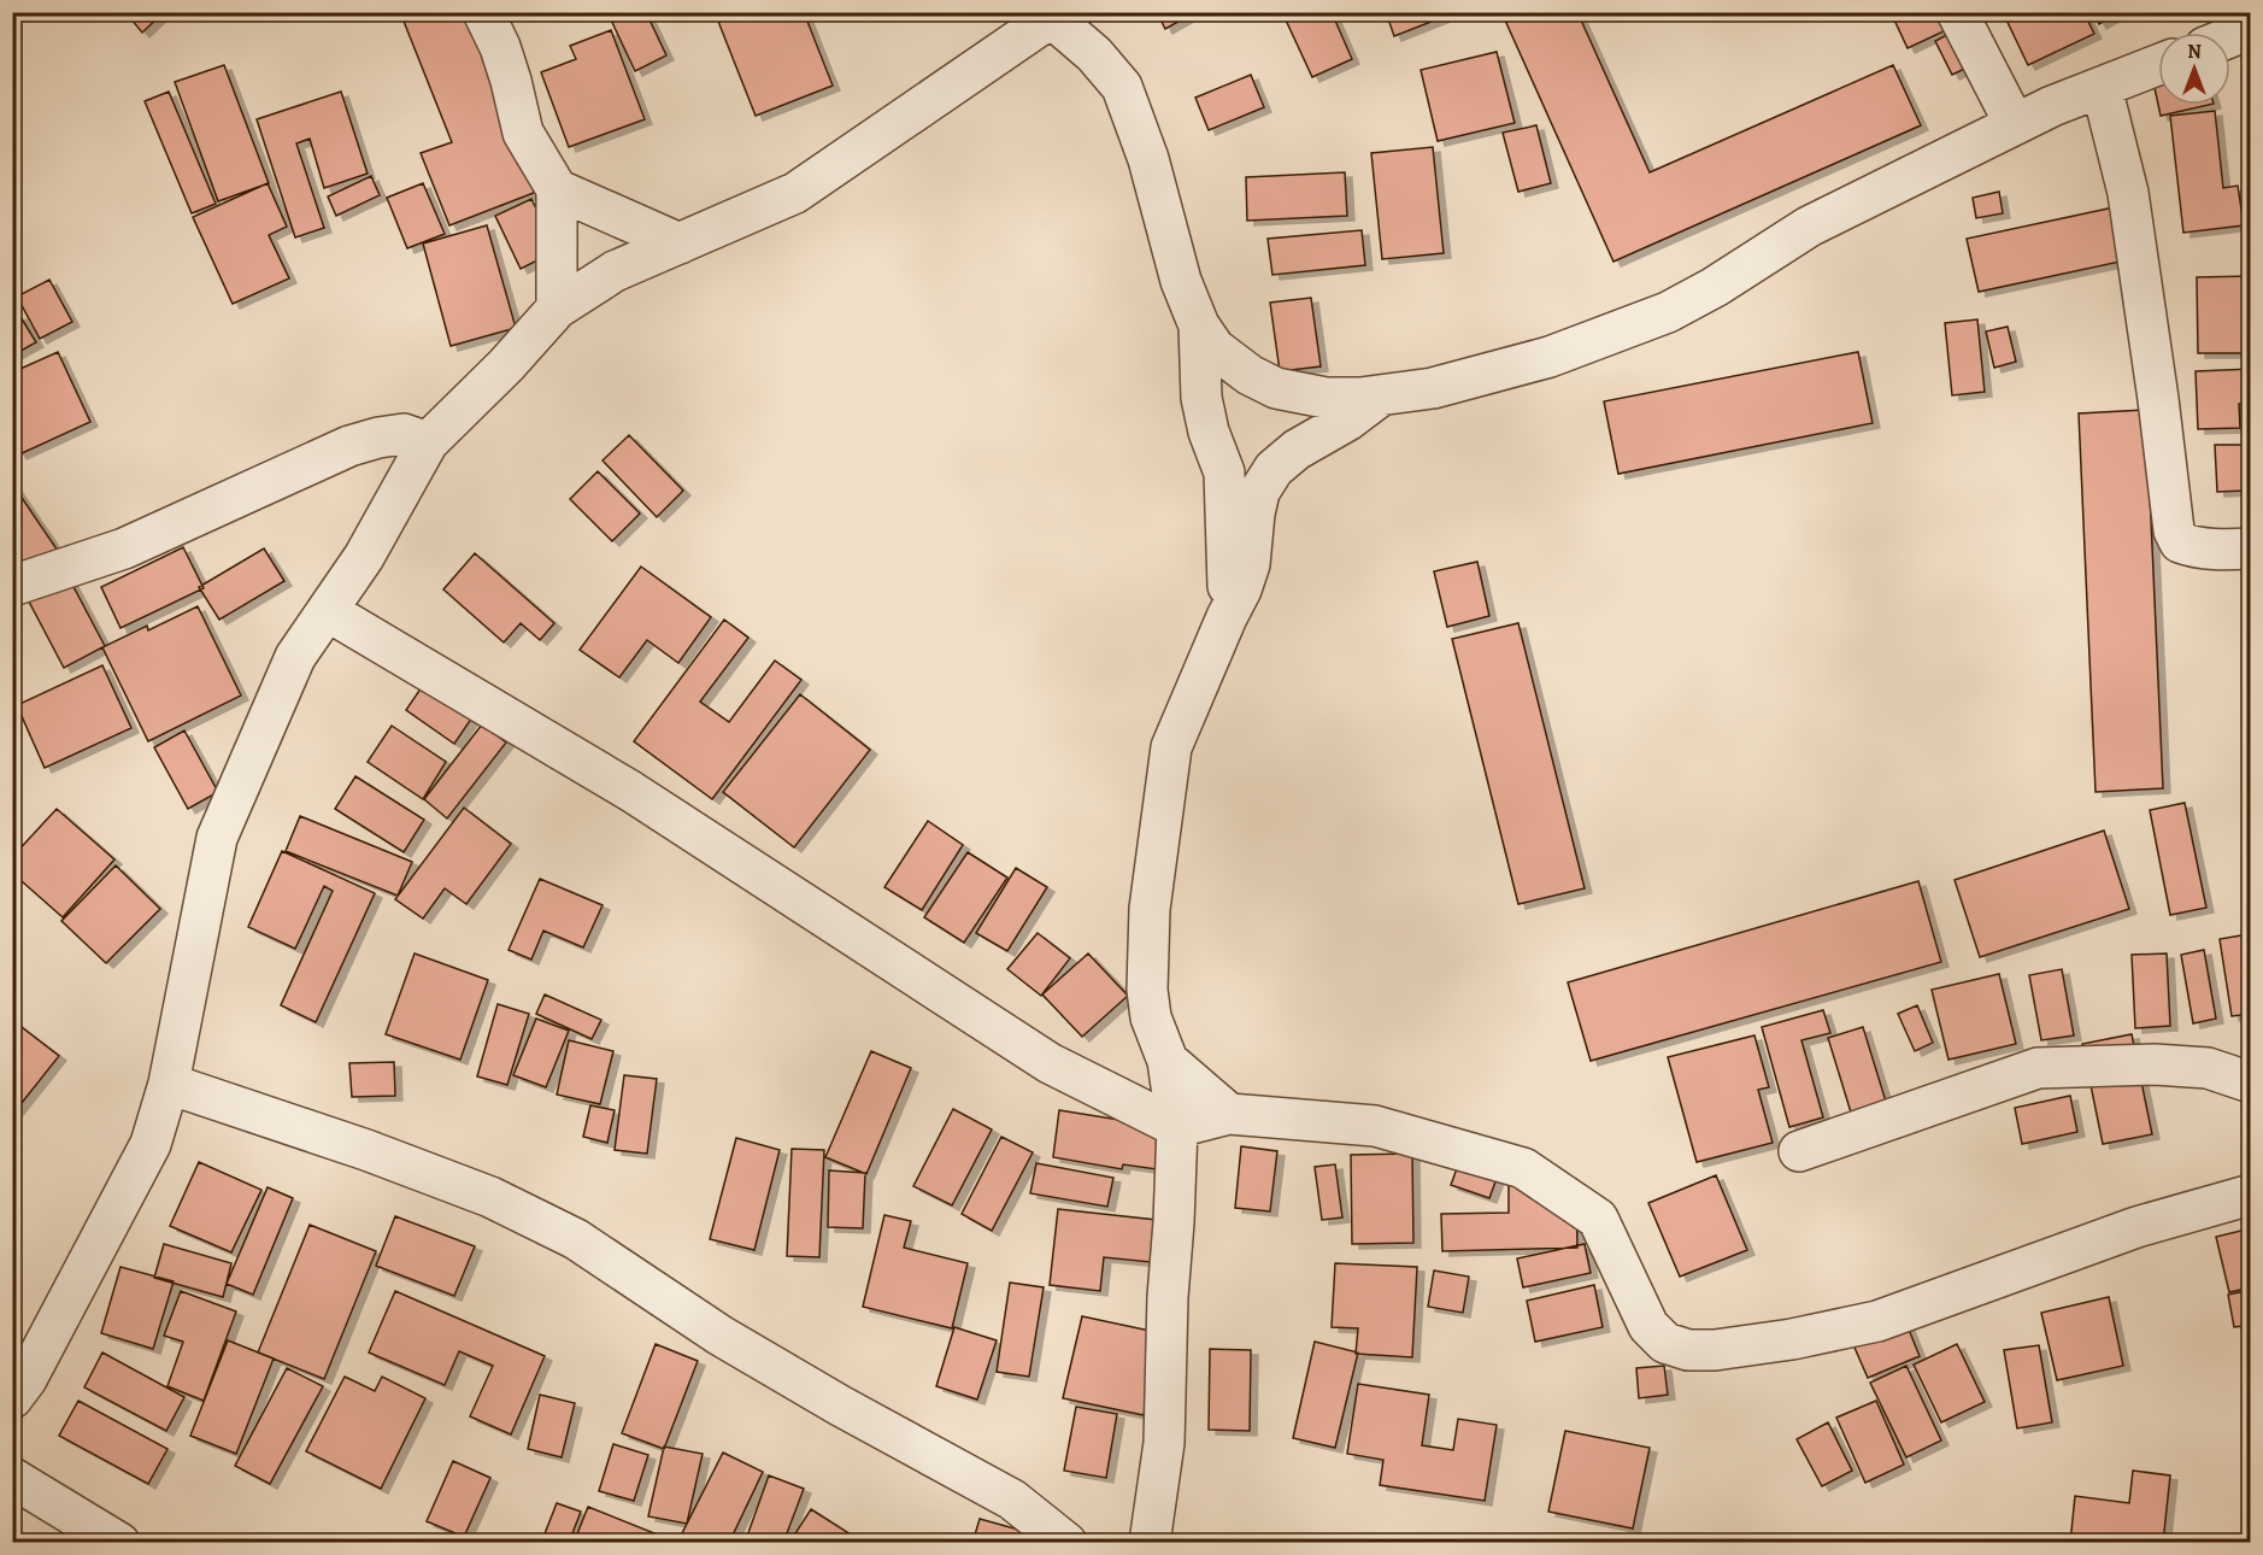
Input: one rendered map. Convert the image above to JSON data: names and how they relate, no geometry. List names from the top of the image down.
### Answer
{
  "north": "top"
}
